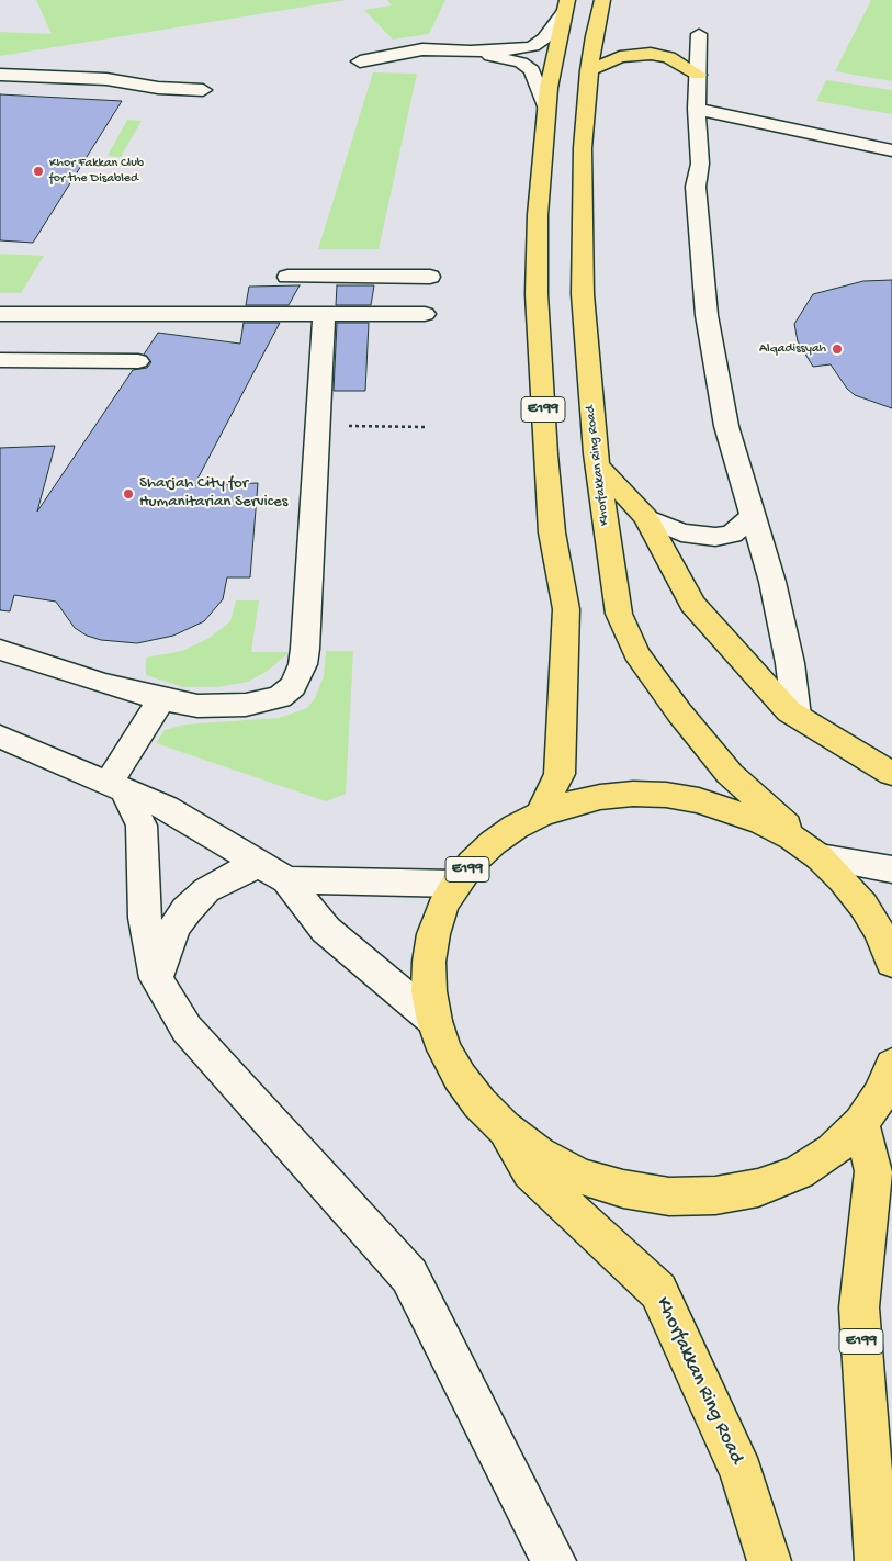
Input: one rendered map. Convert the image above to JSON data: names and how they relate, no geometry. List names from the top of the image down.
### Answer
{
  "streets": {
    "highway": ["E199", "Khorfakkan Ring Road"]
  },
  "crossings": [
    ["E199", "Khorfakkan Ring Road"]
  ],
  "places": ["Khor Fakkan Club for the Disabled", "Alqadissyah", "Sharjah City for Humanitarian Services"]
}
